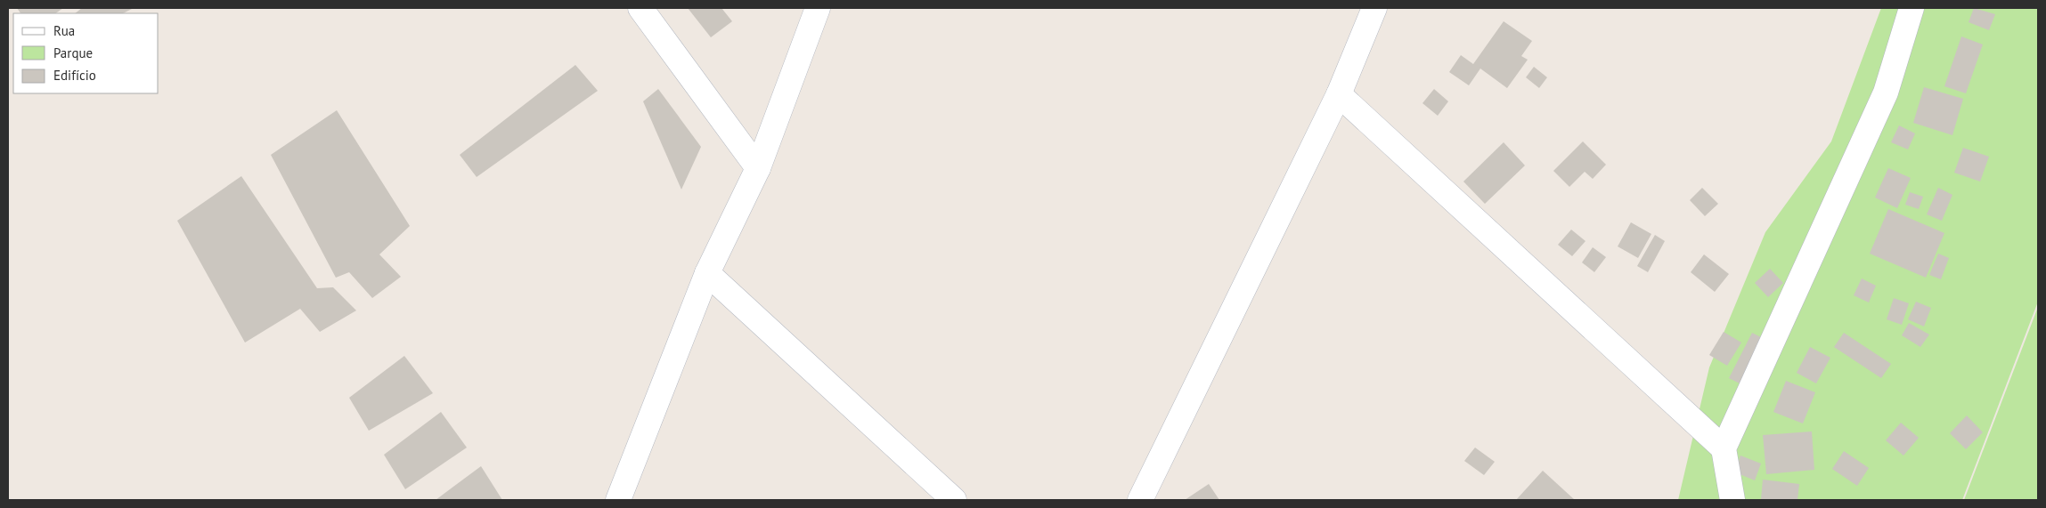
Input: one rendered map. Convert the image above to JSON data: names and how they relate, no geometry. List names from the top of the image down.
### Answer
{
  "legend": ["Rua", "Parque", "Edifício"]
}
